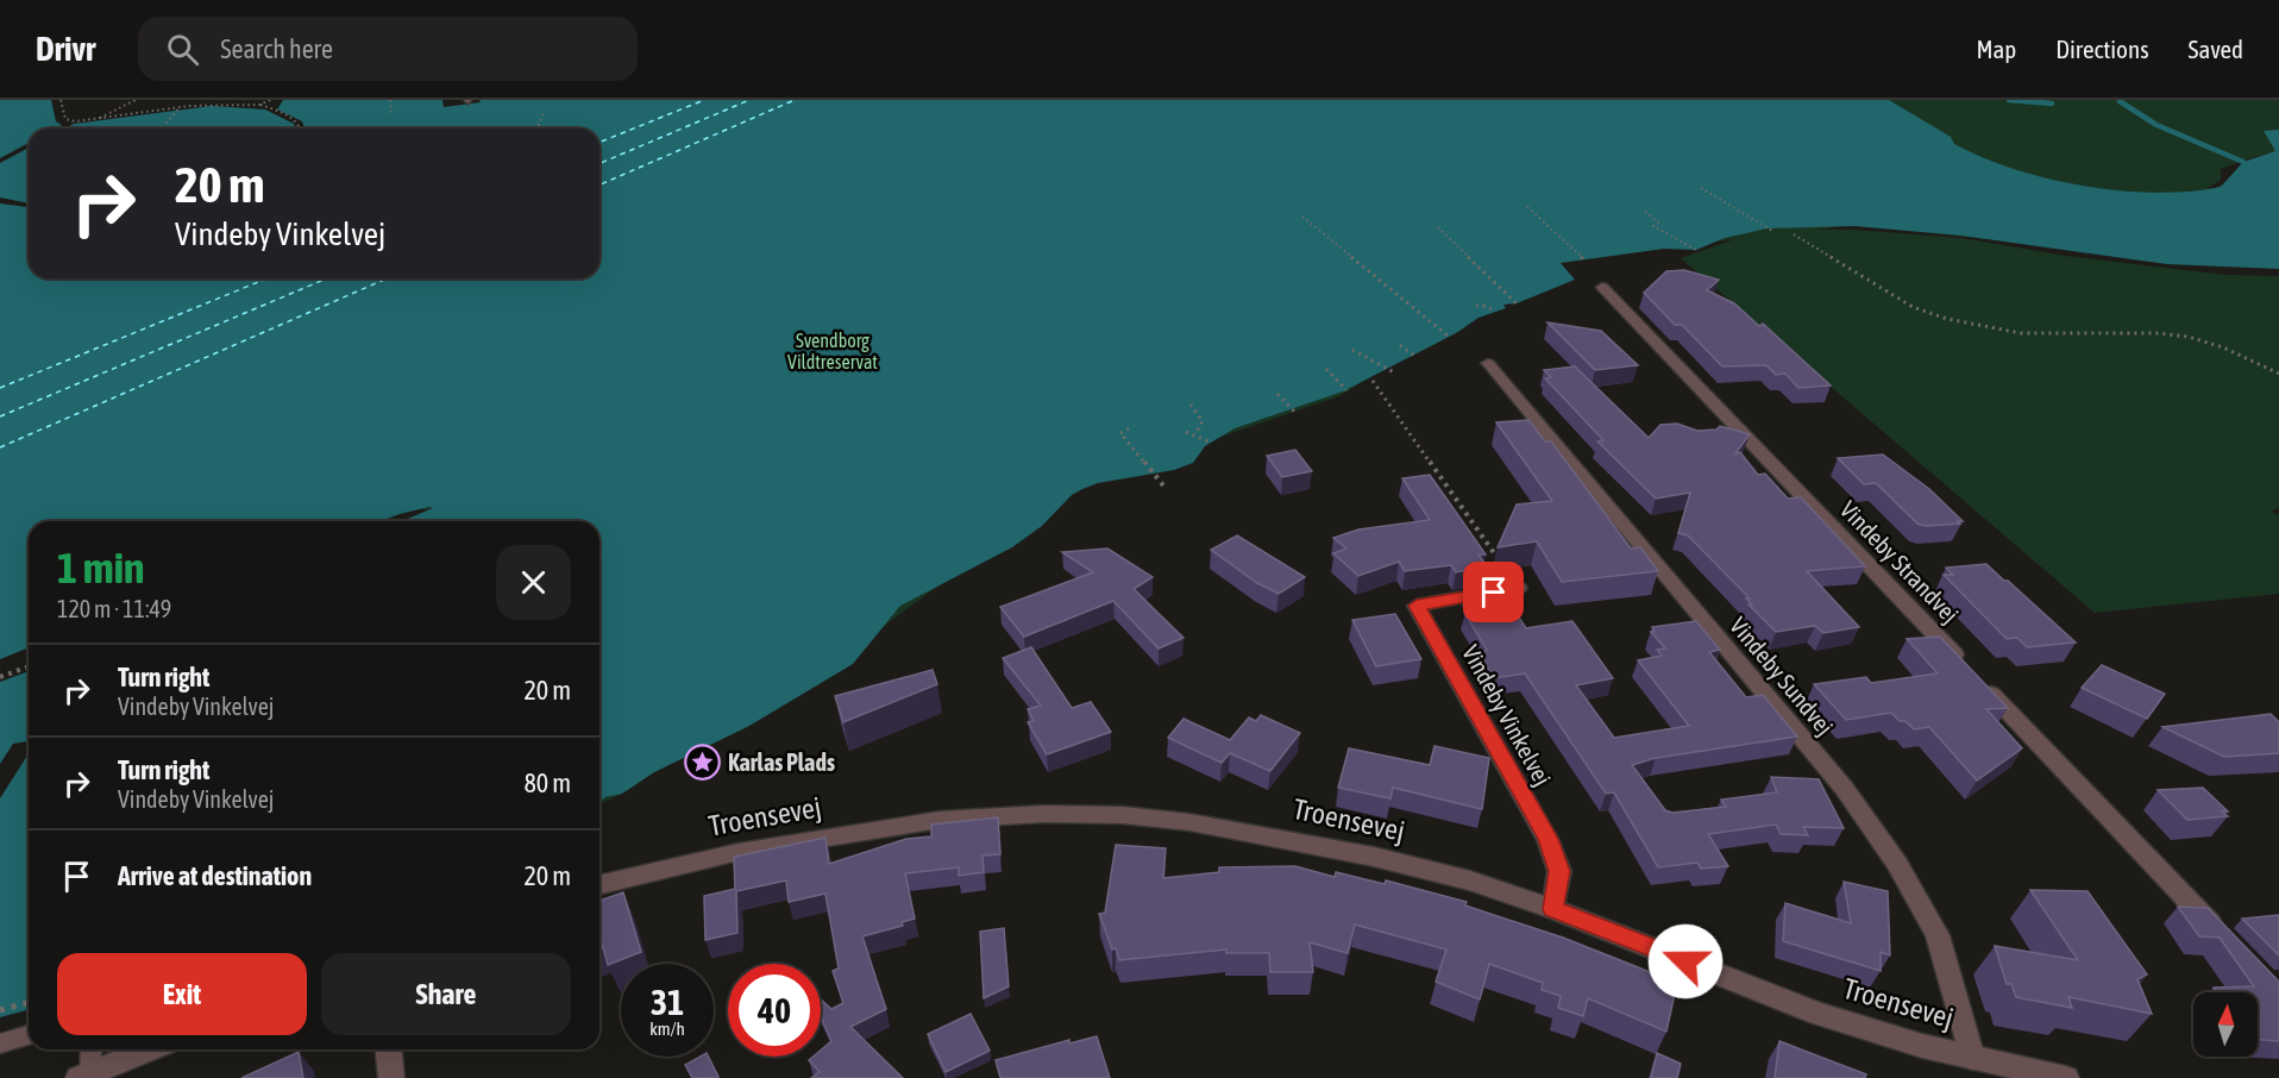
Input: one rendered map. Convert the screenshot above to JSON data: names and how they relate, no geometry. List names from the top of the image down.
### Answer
{
  "streets": {
    "street": [
      "Vindeby Strandvej",
      "Vindeby Sundvej",
      "Vindeby Vinkelvej",
      "Troensevej"
    ]
  },
  "crossings": [
    ["Vindeby Sundvej", "Troensevej"],
    ["Vindeby Vinkelvej", "Troensevej"]
  ],
  "parks": ["Svendborg Vildtreservat"],
  "places": {
    "place": ["Karlas Plads"]
  },
  "north": "top",
  "page": {
    "header": "Drivr",
    "search": "Search here",
    "nav": ["Map", "Directions", "Saved"],
    "turn": ["20 m", "Vindeby Vinkelvej"],
    "heading": ["1 min", "120 m · 11:49"],
    "list": [
      {
        "name": "Turn right",
        "note": "Vindeby Vinkelvej",
        "value": "20 m"
      },
      {
        "name": "Turn right",
        "note": "Vindeby Vinkelvej",
        "value": "80 m"
      },
      {
        "name": "Arrive at destination",
        "value": "20 m"
      }
    ],
    "buttons": ["Exit", "Share"],
    "speed": "31 km/h",
    "limit": "40"
  }
}
